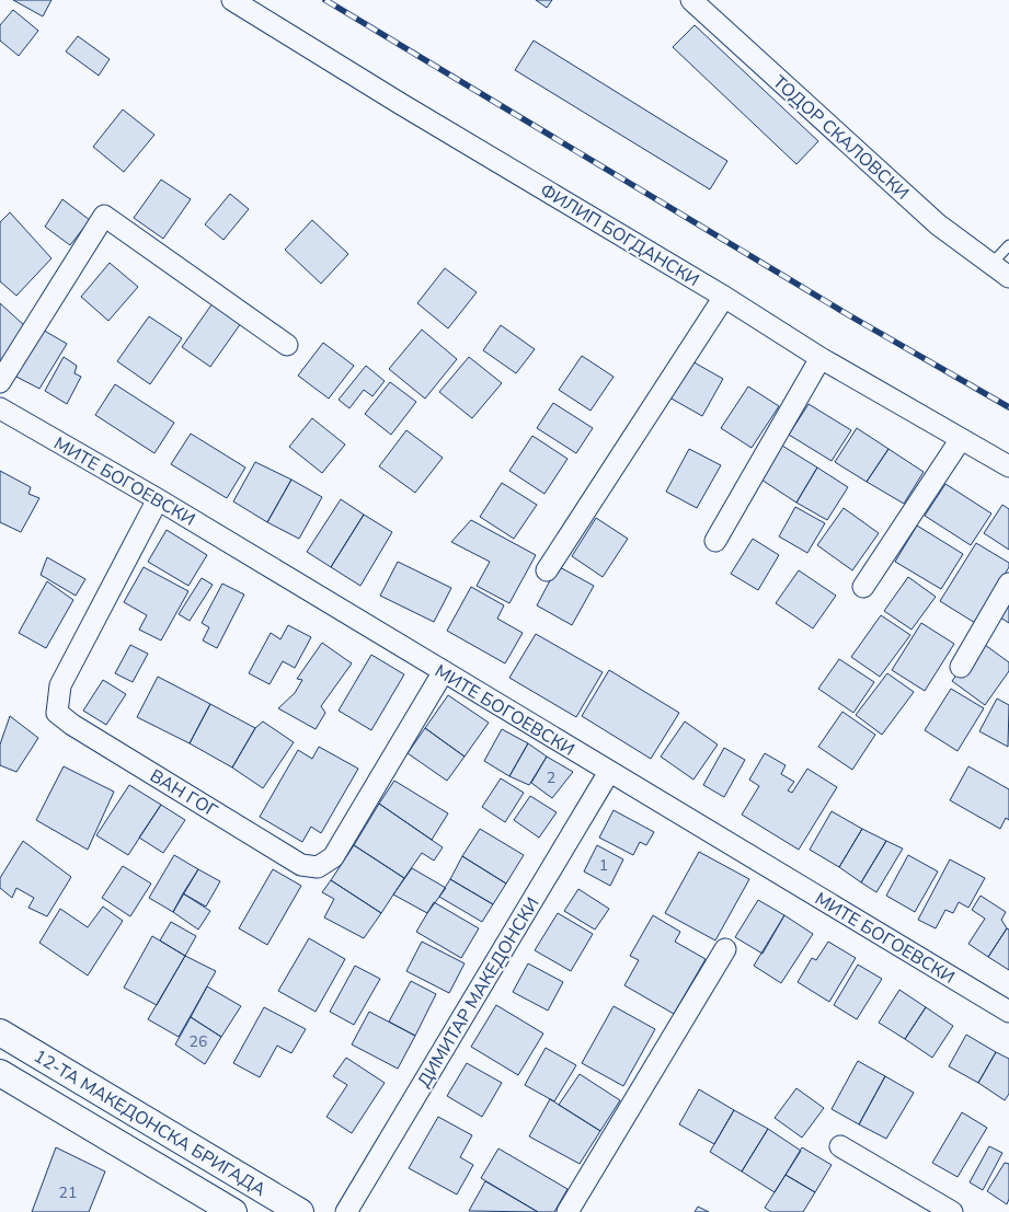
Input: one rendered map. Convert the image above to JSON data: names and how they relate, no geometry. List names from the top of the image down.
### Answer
{
  "streets": {
    "street": [
      "ТОДОР СКАЛОВСКИ",
      "ФИЛИП БОГДАНСКИ",
      "МИТЕ БОГОЕВСКИ",
      "ВАН ГОГ",
      "ДИМИТАР МАКЕДОНСКИ",
      "12-ТА МАКЕДОНСКА БРИГАДА"
    ]
  },
  "crossings": [
    ["МИТЕ БОГОЕВСКИ", "ВАН ГОГ"],
    ["МИТЕ БОГОЕВСКИ", "ДИМИТАР МАКЕДОНСКИ"]
  ],
  "house_numbers": [
    "2",
    "1",
    "26",
    "21"
  ]
}
